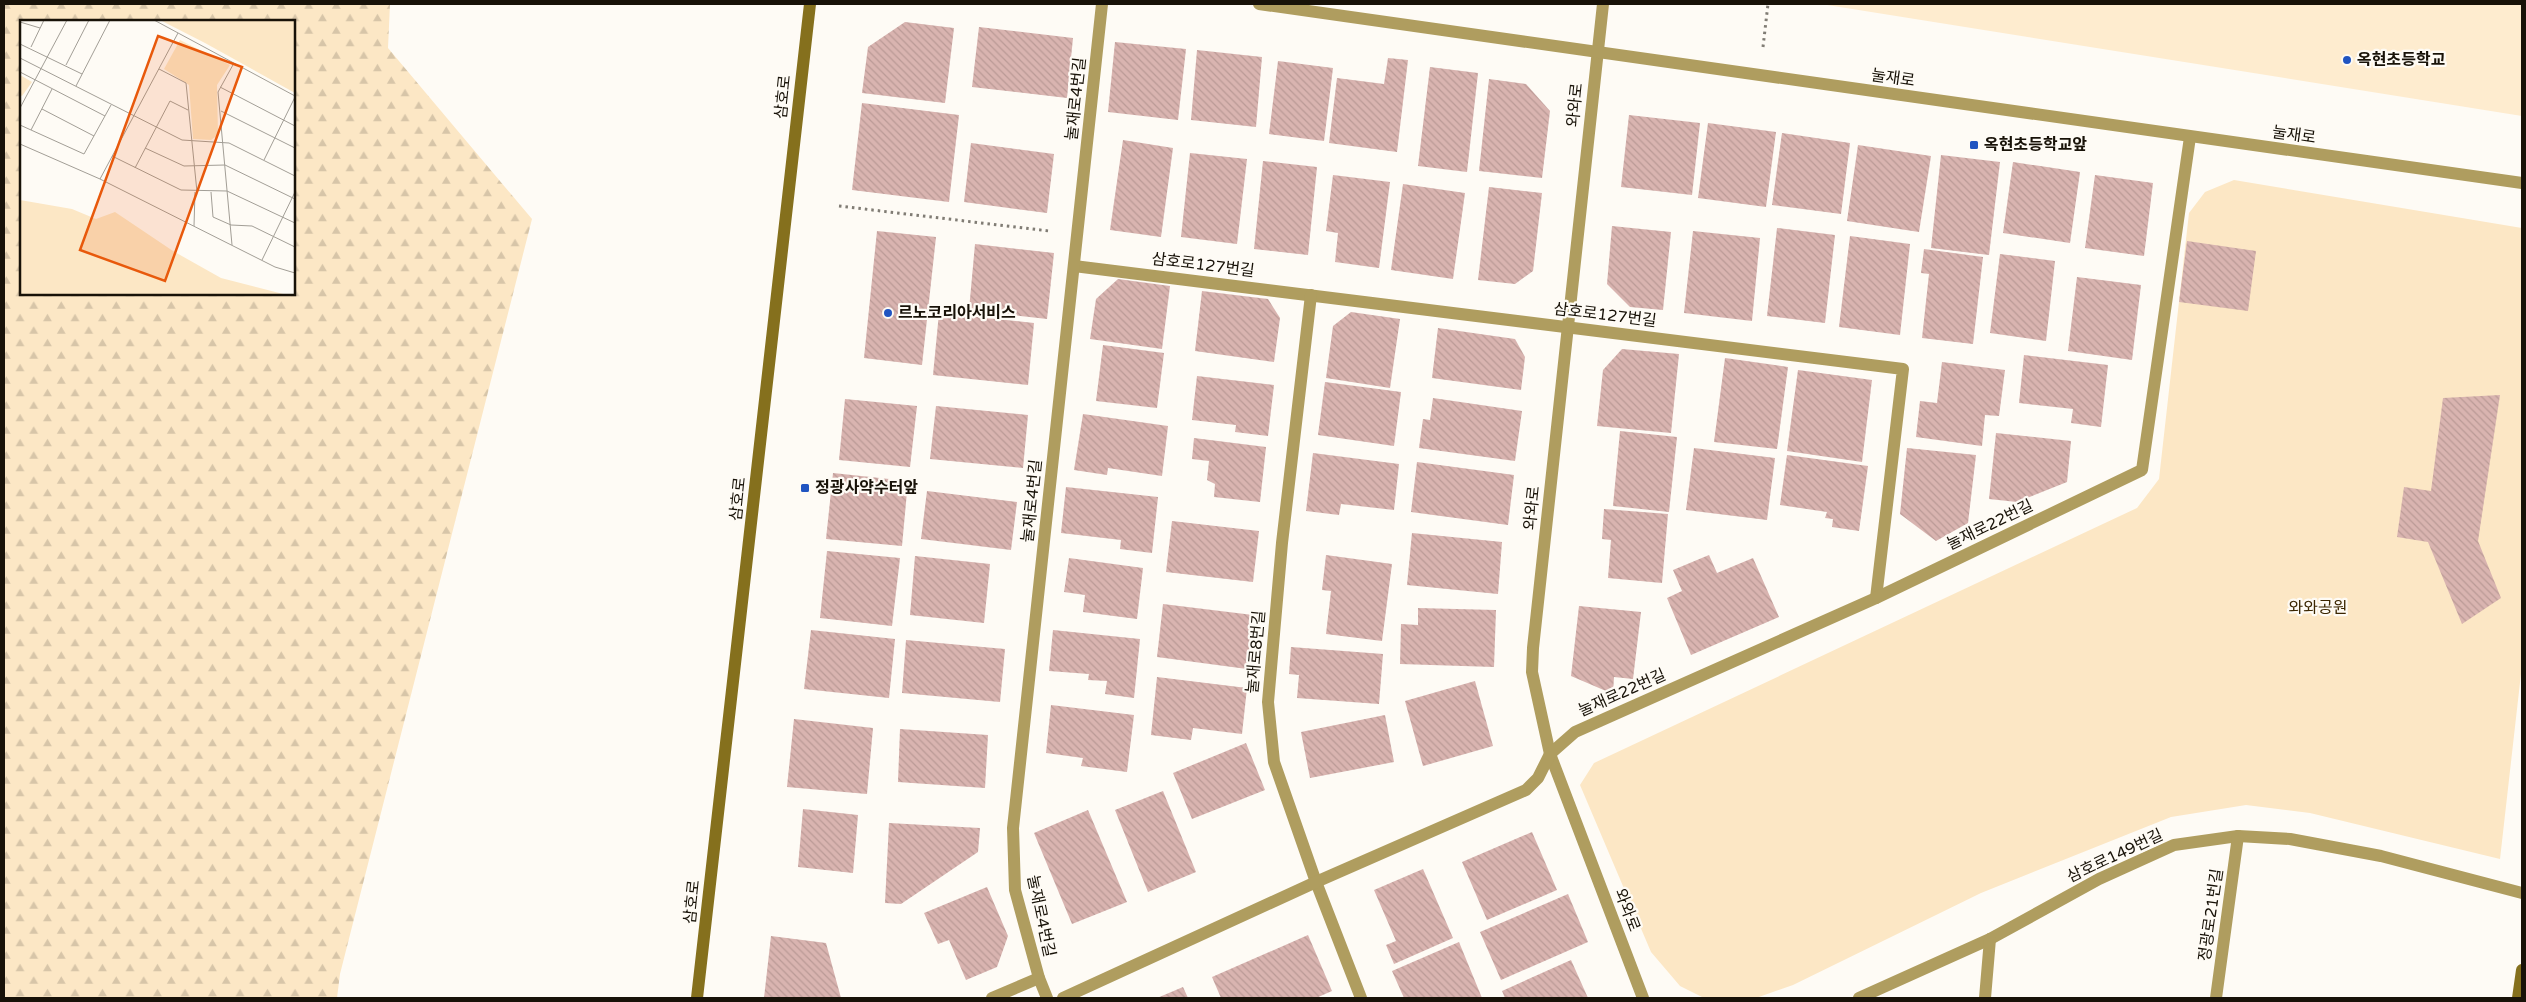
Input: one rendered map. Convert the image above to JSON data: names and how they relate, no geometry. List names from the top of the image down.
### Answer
{
  "streets": {
    "main road": ["삼호로"],
    "street": [
      "눌재로",
      "눌재로4번길",
      "와와로",
      "삼호로127번길",
      "눌재로22번길",
      "눌재로8번길",
      "삼호로149번길",
      "정광로21번길"
    ]
  },
  "crossings": [
    ["눌재로", "와와로"],
    ["눌재로", "눌재로22번길"],
    ["눌재로4번길", "삼호로127번길"],
    ["와와로", "삼호로127번길"],
    ["와와로", "눌재로22번길"],
    ["삼호로127번길", "눌재로22번길"],
    ["삼호로127번길", "눌재로8번길"],
    ["삼호로149번길", "정광로21번길"]
  ],
  "parks": ["와와공원"],
  "places": {
    "other": ["옥현초등학교", "르노코리아서비스"],
    "transit": ["옥현초등학교앞", "정광사약수터앞"]
  }
}
